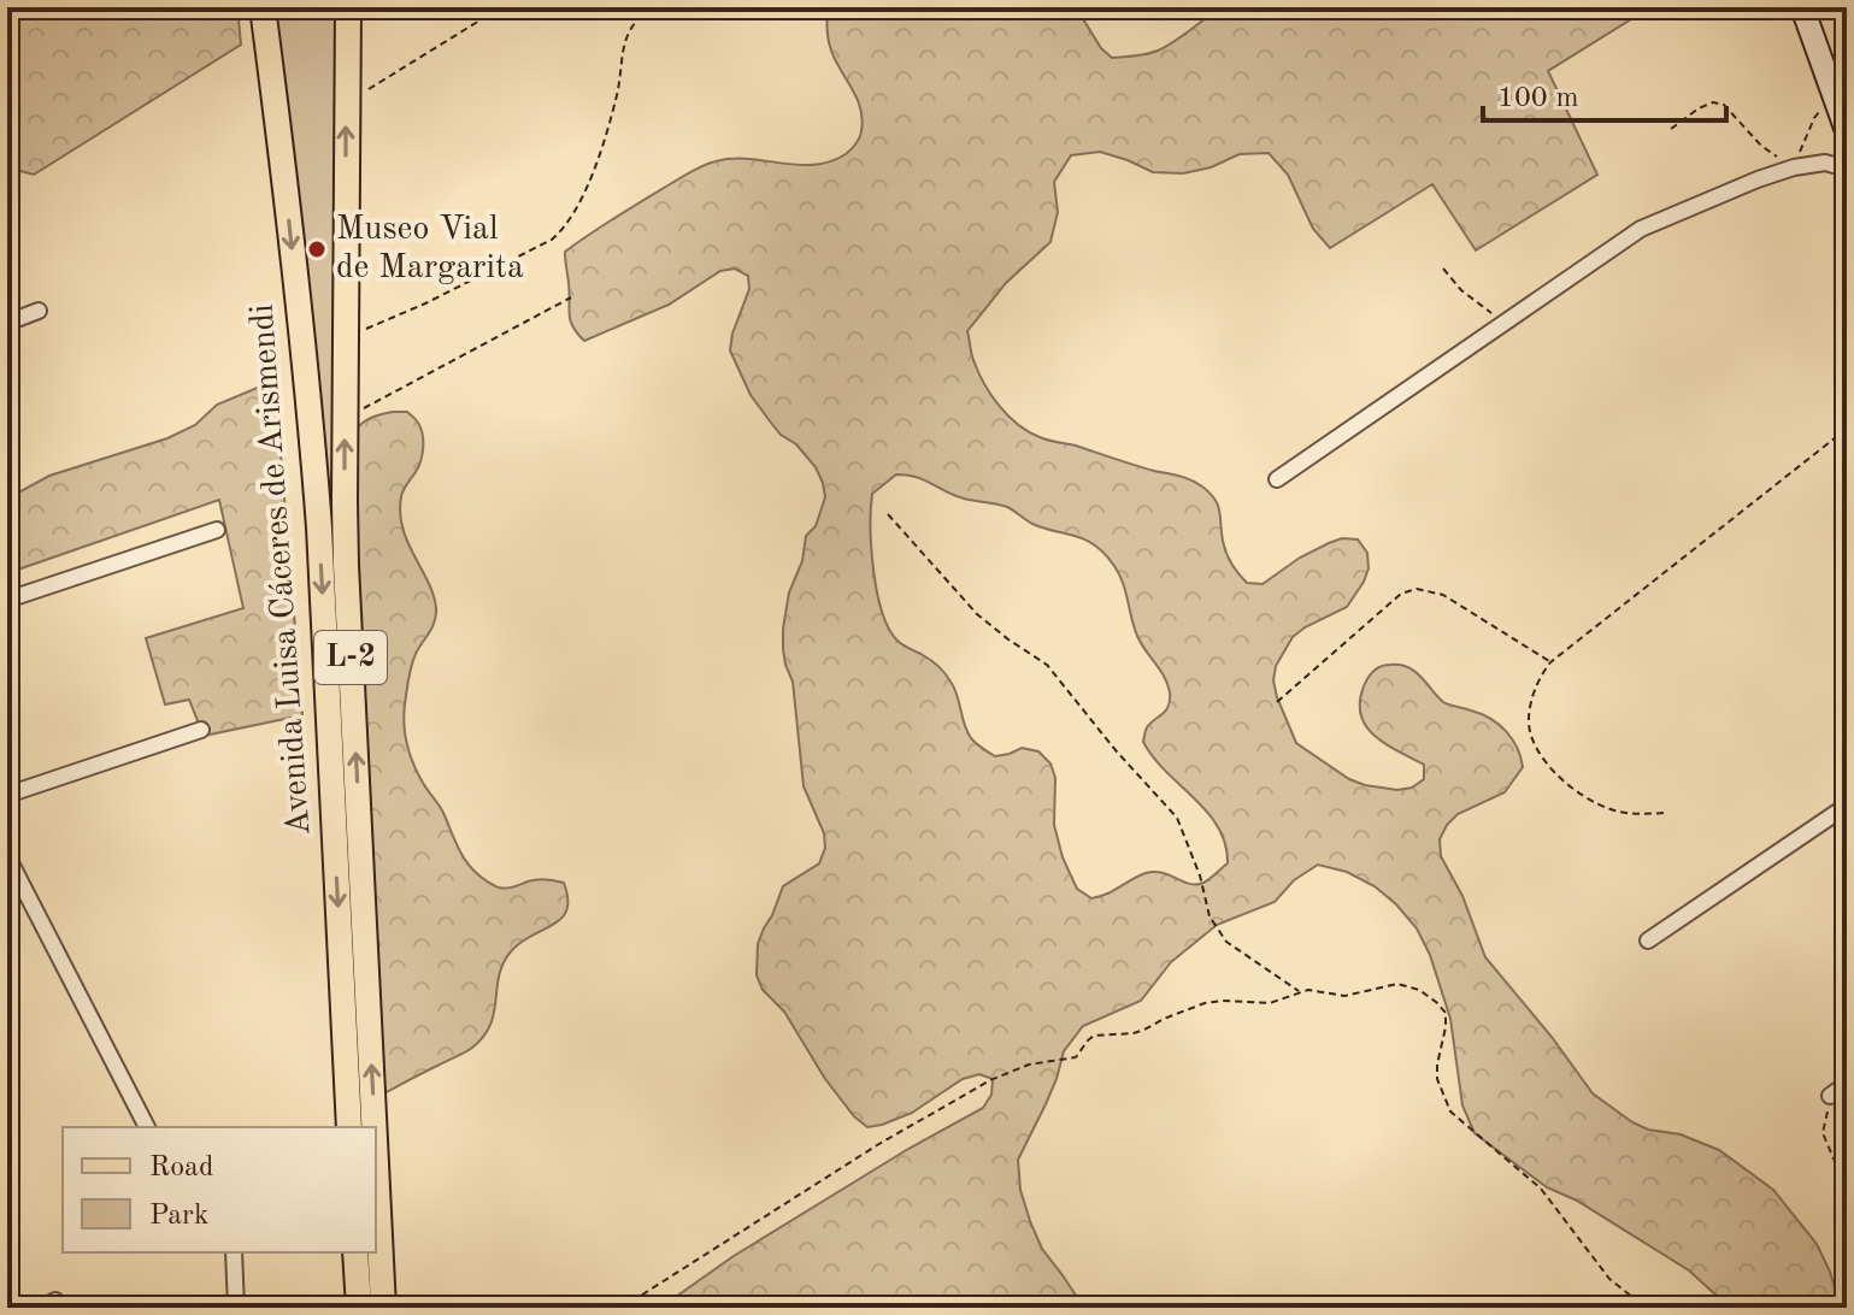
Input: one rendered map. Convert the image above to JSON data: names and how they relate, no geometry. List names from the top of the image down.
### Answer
{
  "streets": {
    "main road": ["Avenida Luisa Cáceres de Arismendi", "L-2"]
  },
  "places": ["Museo Vial de Margarita"],
  "legend": ["Road", "Park"],
  "scale_bar": "100 m"
}
